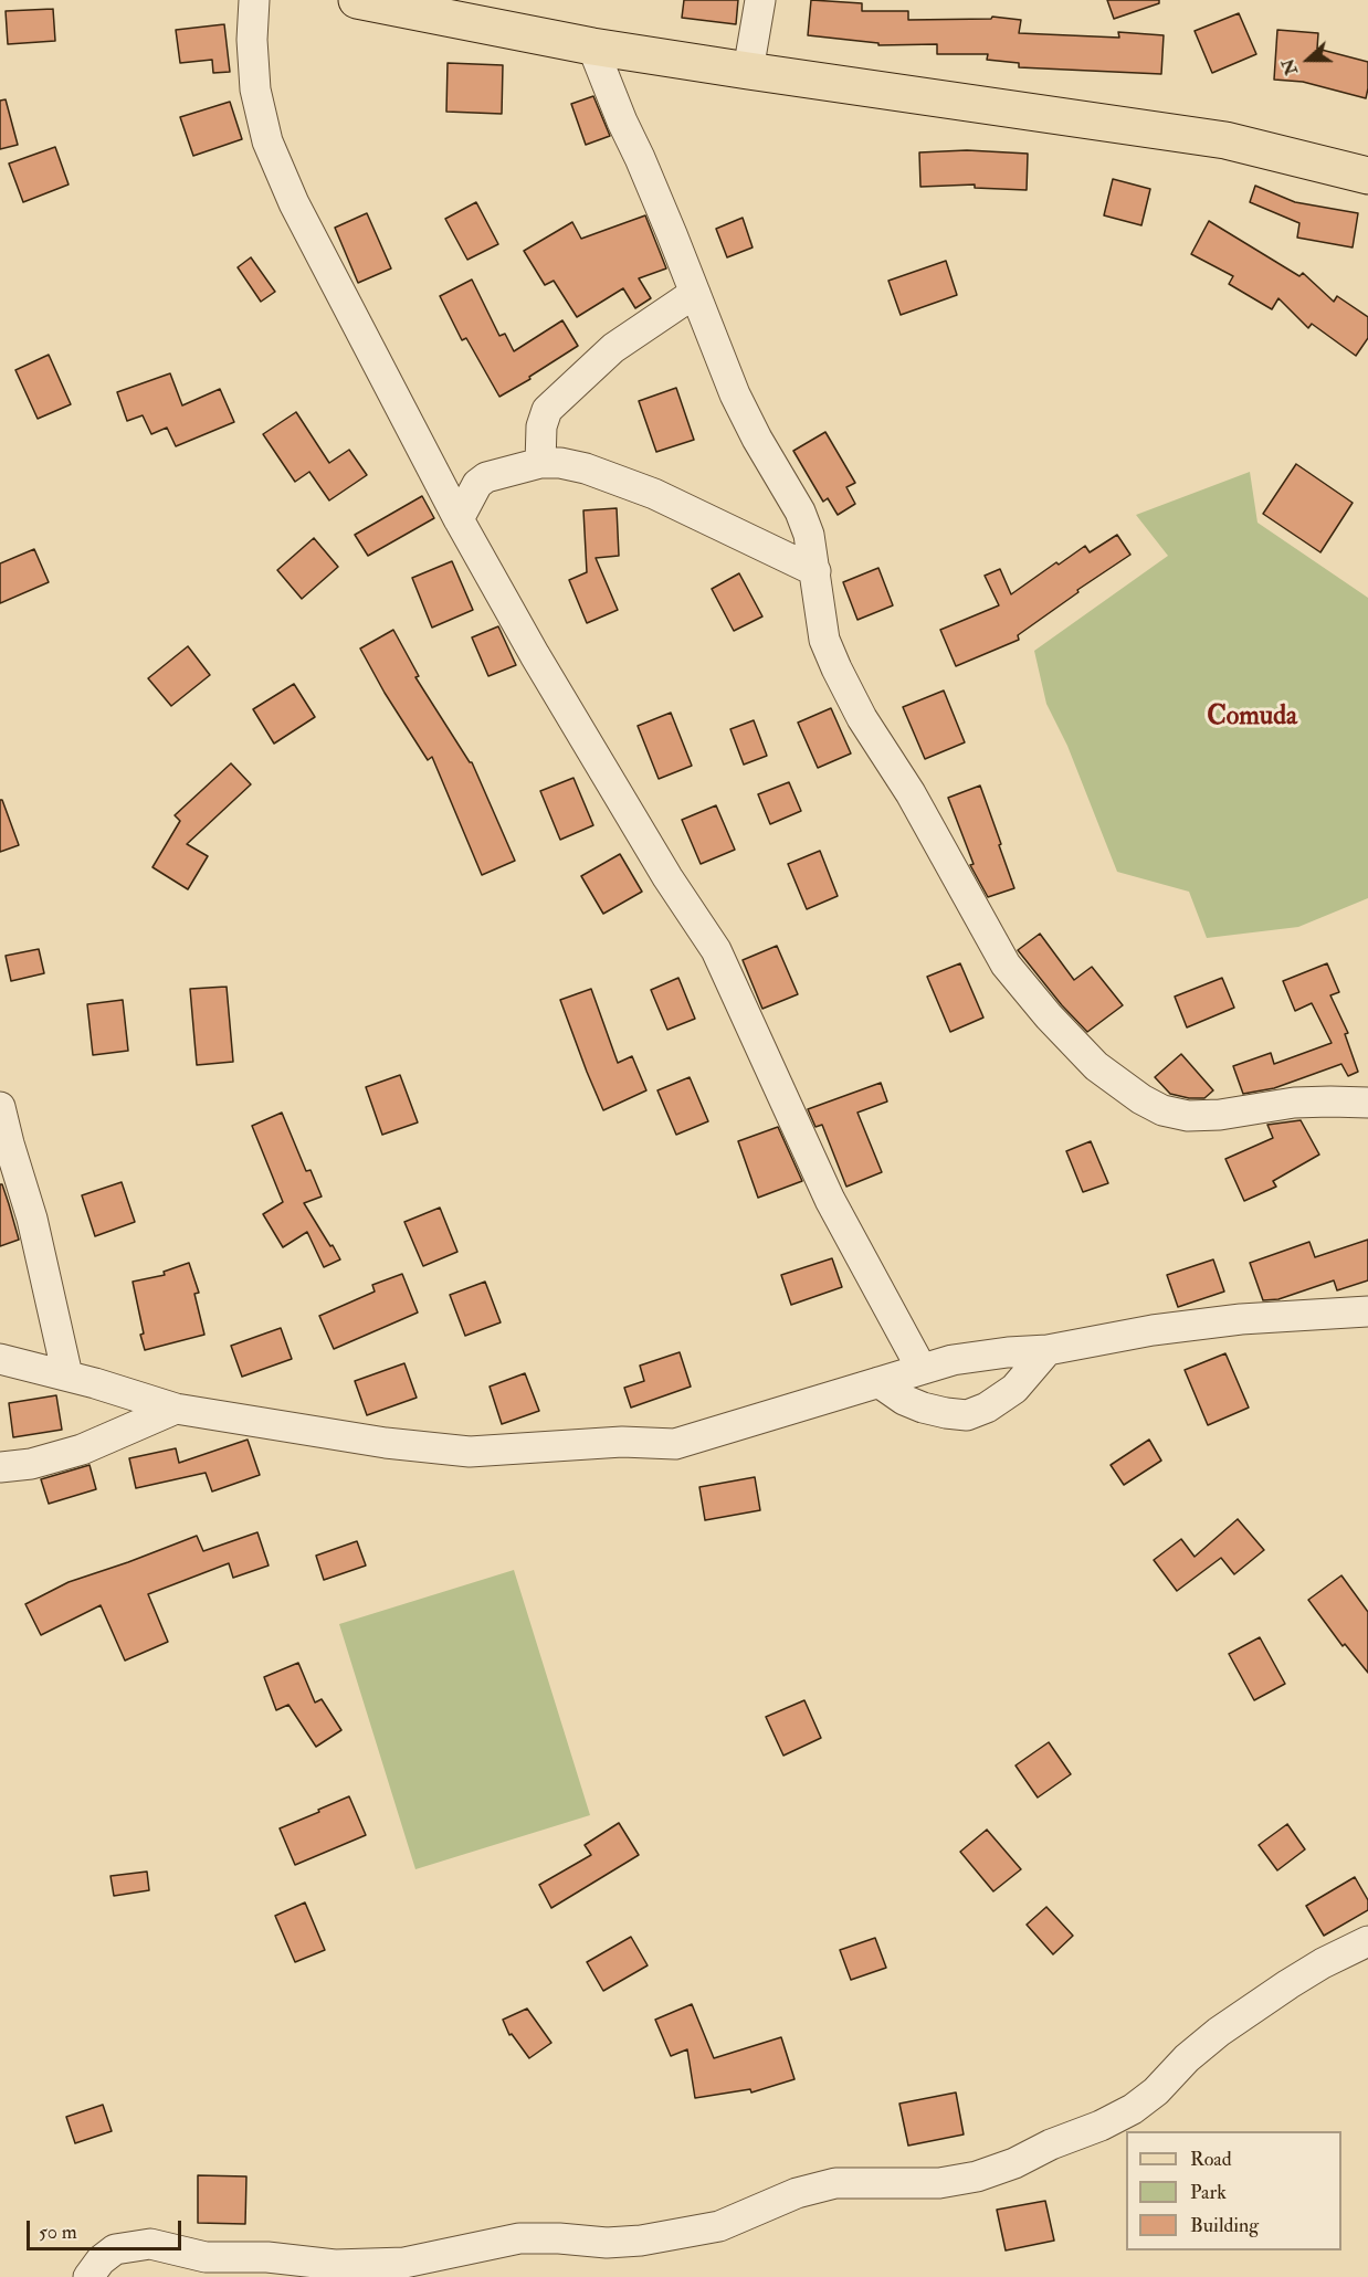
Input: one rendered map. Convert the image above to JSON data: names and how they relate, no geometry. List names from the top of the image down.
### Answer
{
  "districts": ["Comuda"],
  "legend": ["Road", "Park", "Building"],
  "scale_bar": "50 m",
  "north": "left"
}
